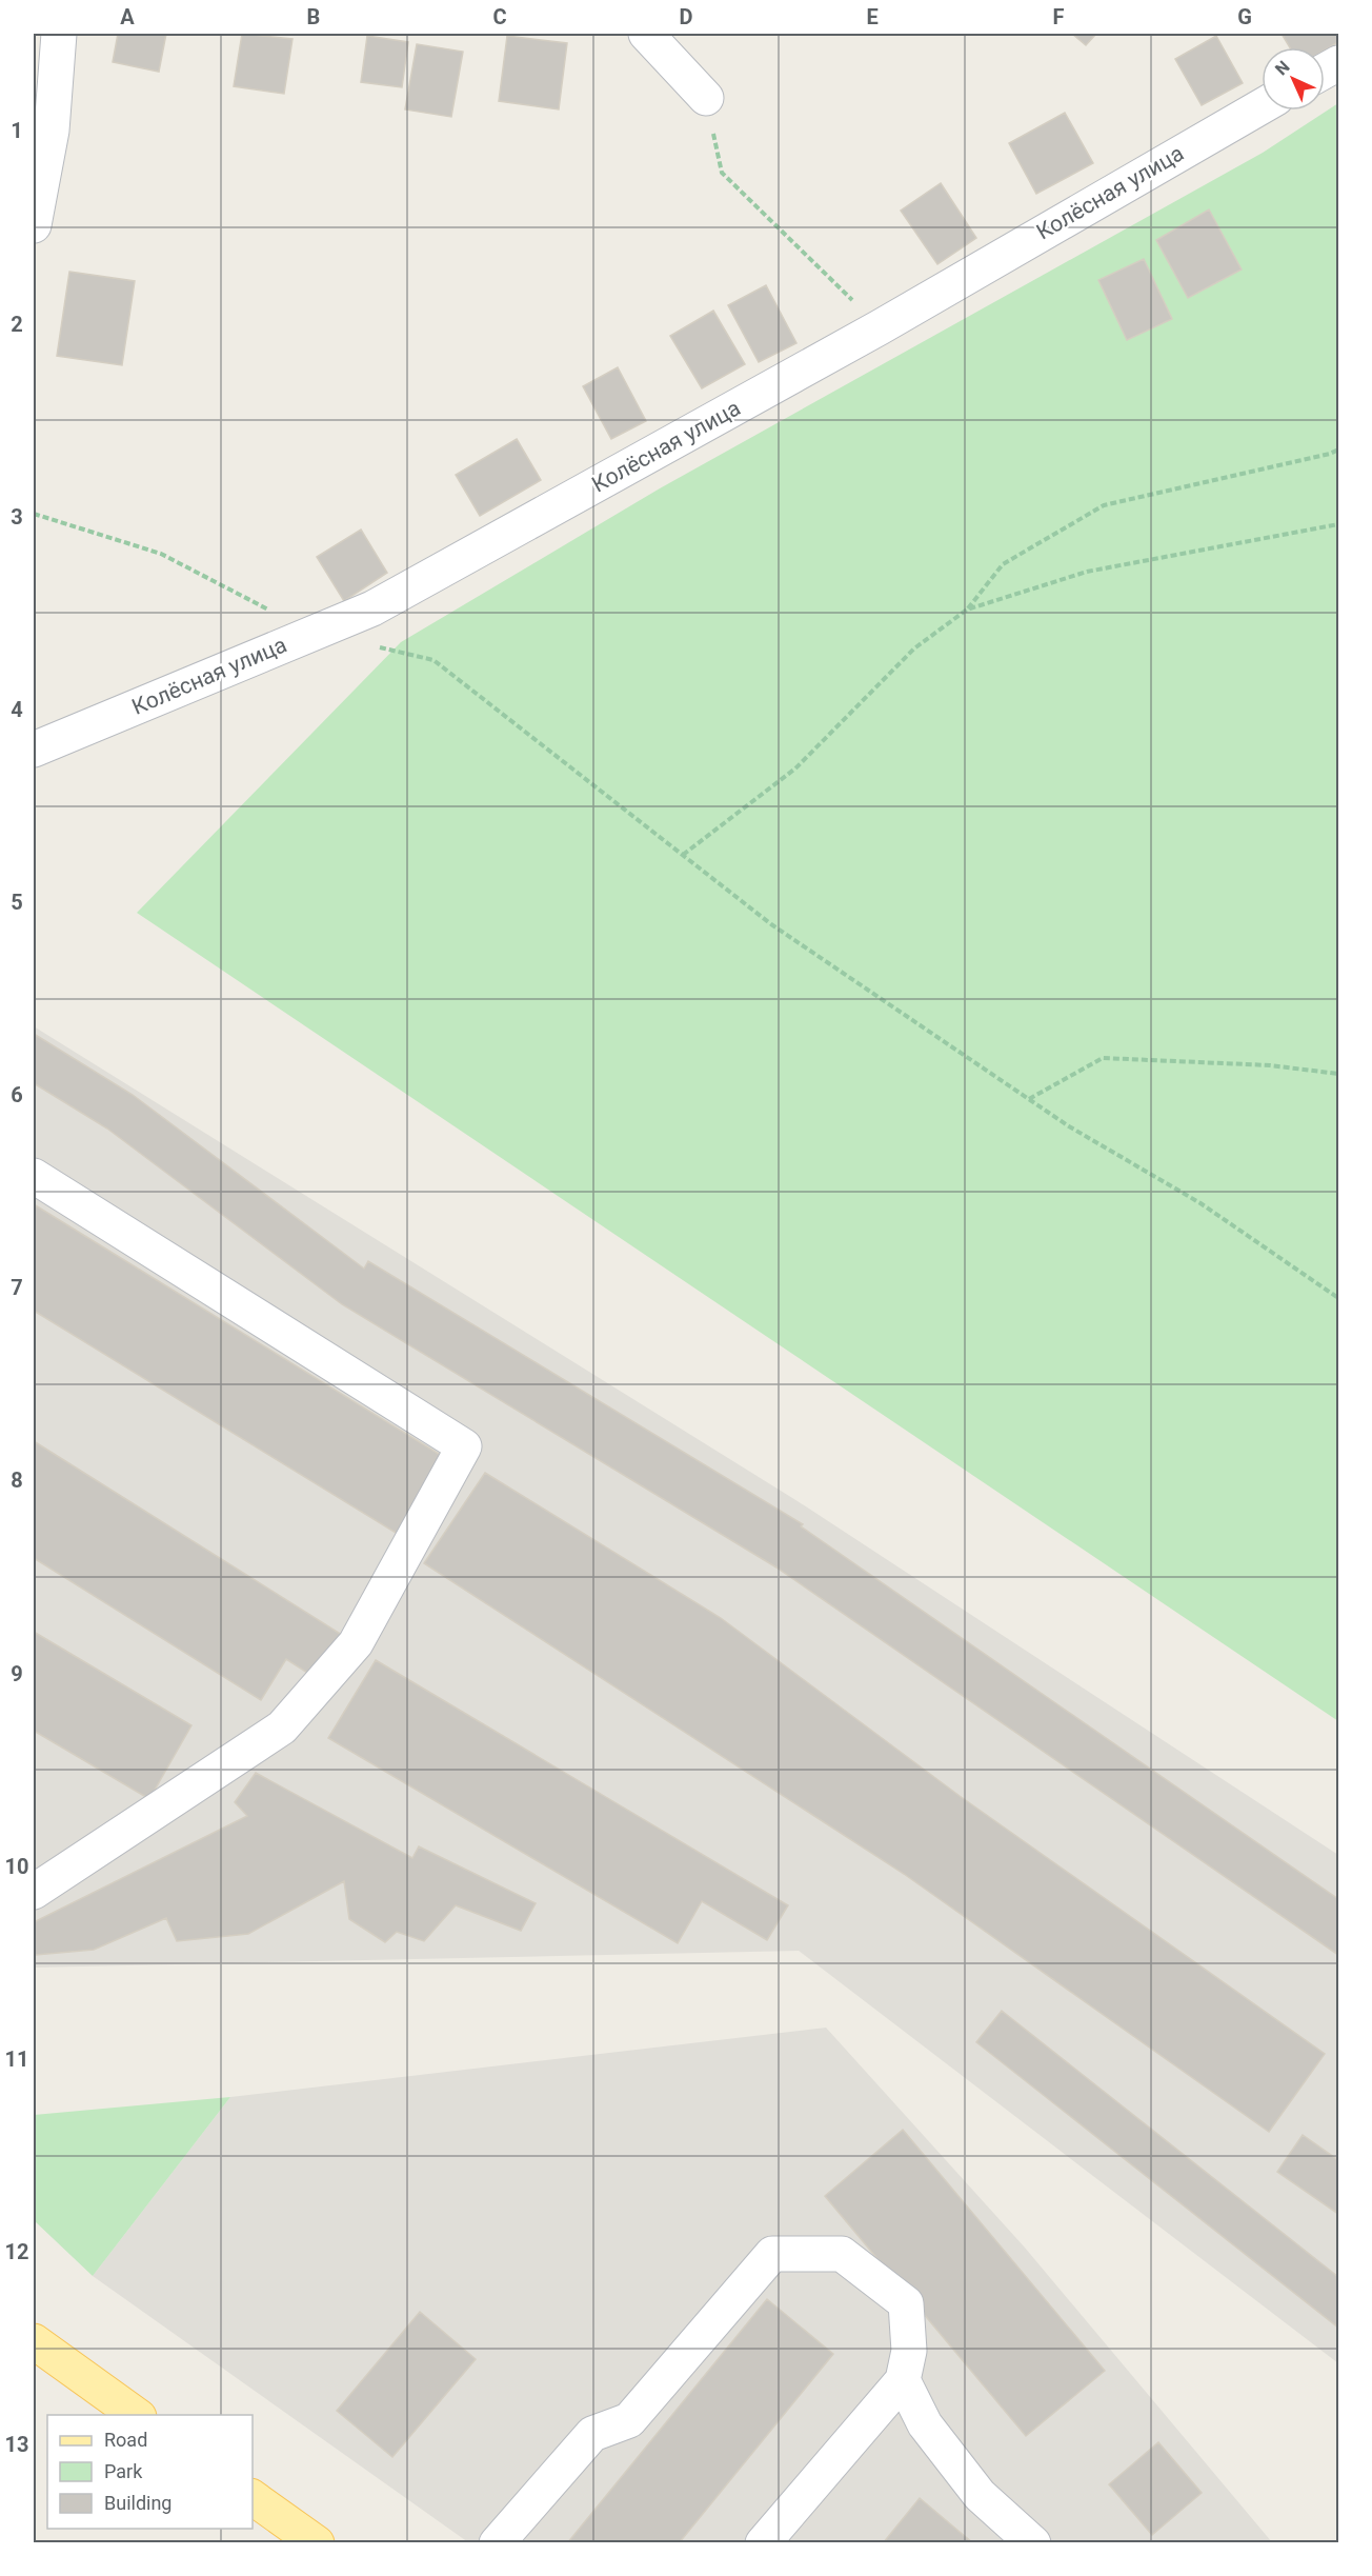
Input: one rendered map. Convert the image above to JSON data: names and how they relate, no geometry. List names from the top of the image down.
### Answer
{
  "streets": {
    "street": ["Колёсная улица"]
  },
  "legend": ["Road", "Park", "Building"],
  "north": "top left",
  "grid": {
    "columns": [
      "A",
      "B",
      "C",
      "D",
      "E",
      "F",
      "G"
    ],
    "rows": [
      "1",
      "2",
      "3",
      "4",
      "5",
      "6",
      "7",
      "8",
      "9",
      "10",
      "11",
      "12",
      "13"
    ]
  }
}
